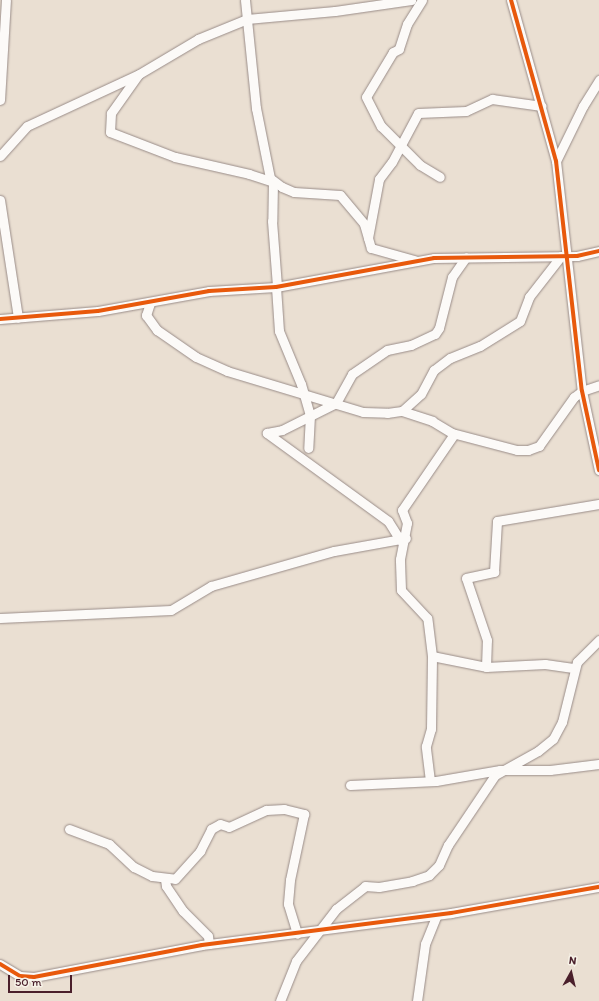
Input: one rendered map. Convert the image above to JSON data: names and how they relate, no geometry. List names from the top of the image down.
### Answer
{
  "scale_bar": "50 m",
  "north": "top"
}
